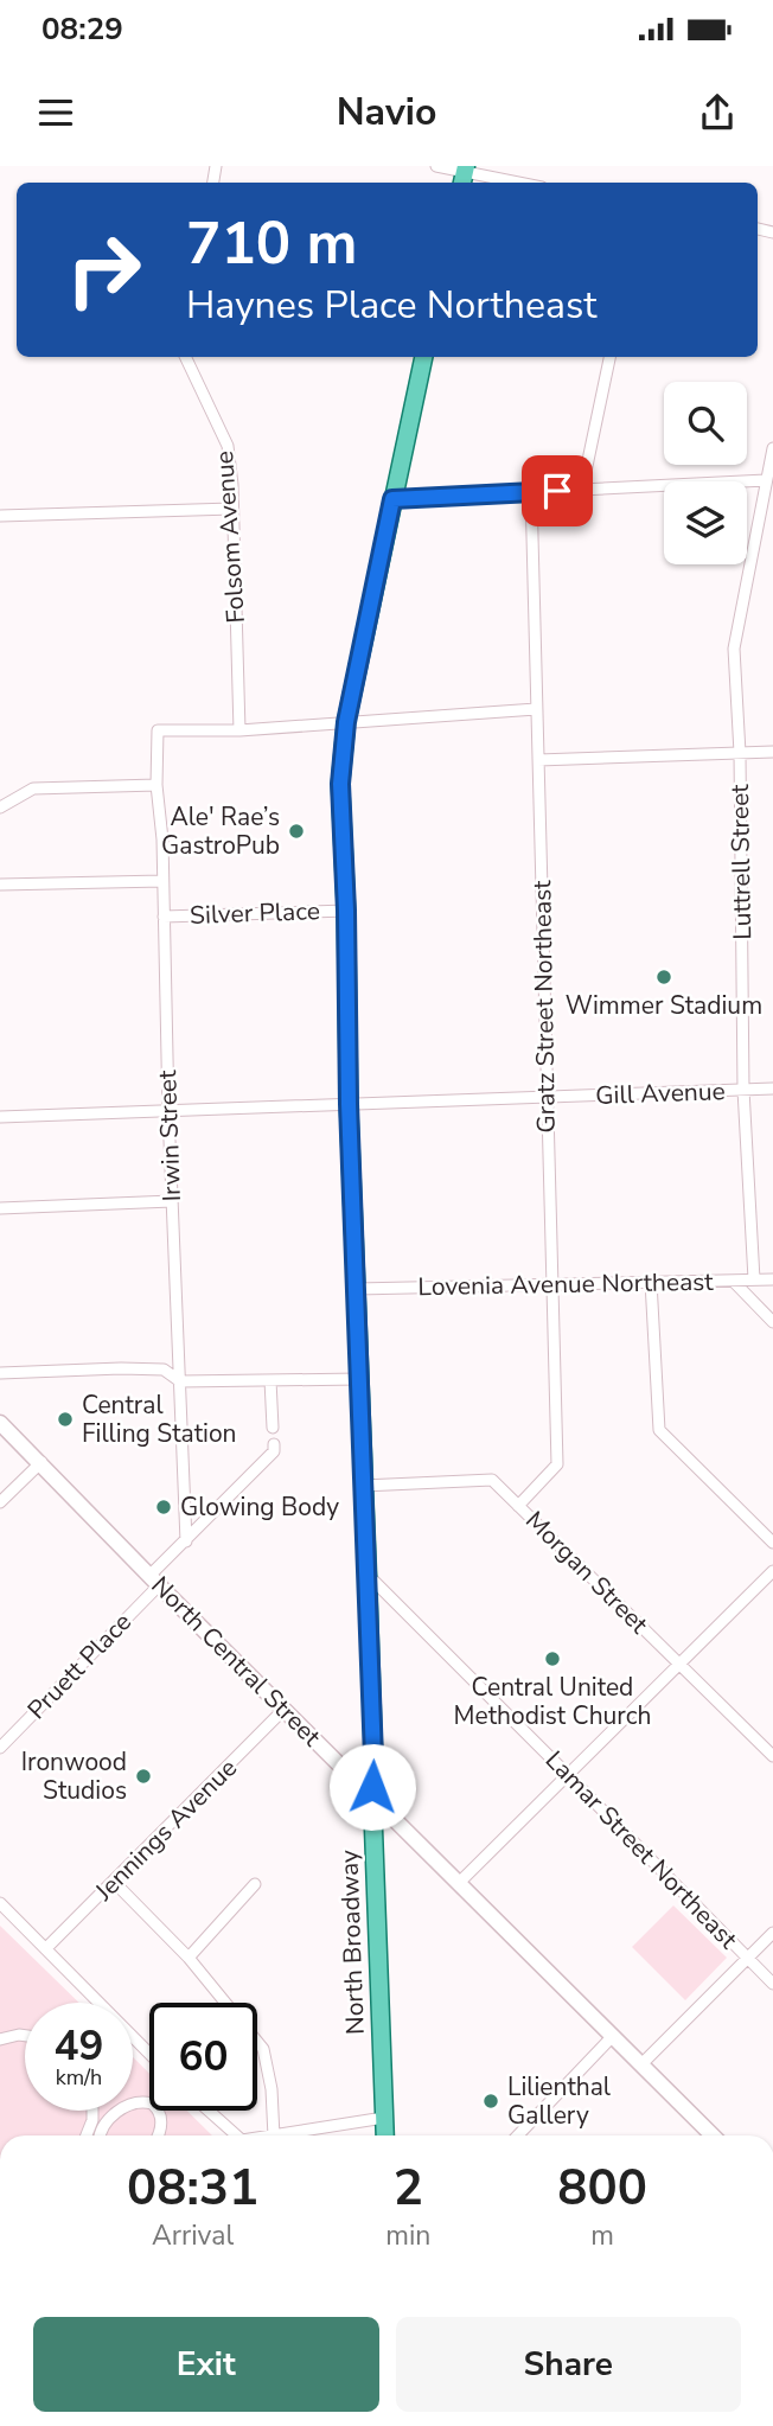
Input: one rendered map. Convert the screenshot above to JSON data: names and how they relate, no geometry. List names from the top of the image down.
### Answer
{
  "streets": {
    "main road": ["North Central Street", "North Broadway"],
    "street": [
      "Folsom Avenue",
      "Luttrell Street",
      "Silver Place",
      "Gratz Street Northeast",
      "Gill Avenue",
      "Irwin Street",
      "Lovenia Avenue Northeast",
      "Morgan Street",
      "Pruett Place",
      "Jennings Avenue",
      "Lamar Street Northeast"
    ]
  },
  "crossings": [
    ["Folsom Avenue", "Irwin Street"],
    ["Luttrell Street", "Gill Avenue"],
    ["Luttrell Street", "Lovenia Avenue Northeast"],
    ["Silver Place", "Irwin Street"],
    ["Silver Place", "North Broadway"],
    ["Gratz Street Northeast", "Gill Avenue"],
    ["Gratz Street Northeast", "Lovenia Avenue Northeast"],
    ["Gratz Street Northeast", "Morgan Street"],
    ["Gill Avenue", "Irwin Street"],
    ["Gill Avenue", "North Broadway"],
    ["Irwin Street", "Pruett Place"],
    ["Lovenia Avenue Northeast", "North Broadway"],
    ["Morgan Street", "North Broadway"],
    ["North Central Street", "Pruett Place"],
    ["North Central Street", "Jennings Avenue"],
    ["North Central Street", "North Broadway"],
    ["Lamar Street Northeast", "North Broadway"]
  ],
  "places": [
    "Ale' Rae’s GastroPub",
    "Wimmer Stadium",
    "Central Filling Station",
    "Glowing Body",
    "Central United Methodist Church",
    "Ironwood Studios",
    "Lilienthal Gallery"
  ],
  "page": {
    "status": "08:29",
    "header": "Navio",
    "turn": ["710 m", "Haynes Place Northeast"],
    "speed": "49 km/h",
    "limit": "60",
    "eta": [
      "08:31",
      "Arrival",
      "2",
      "min",
      "800",
      "m"
    ],
    "buttons": ["Exit", "Share"]
  }
}
